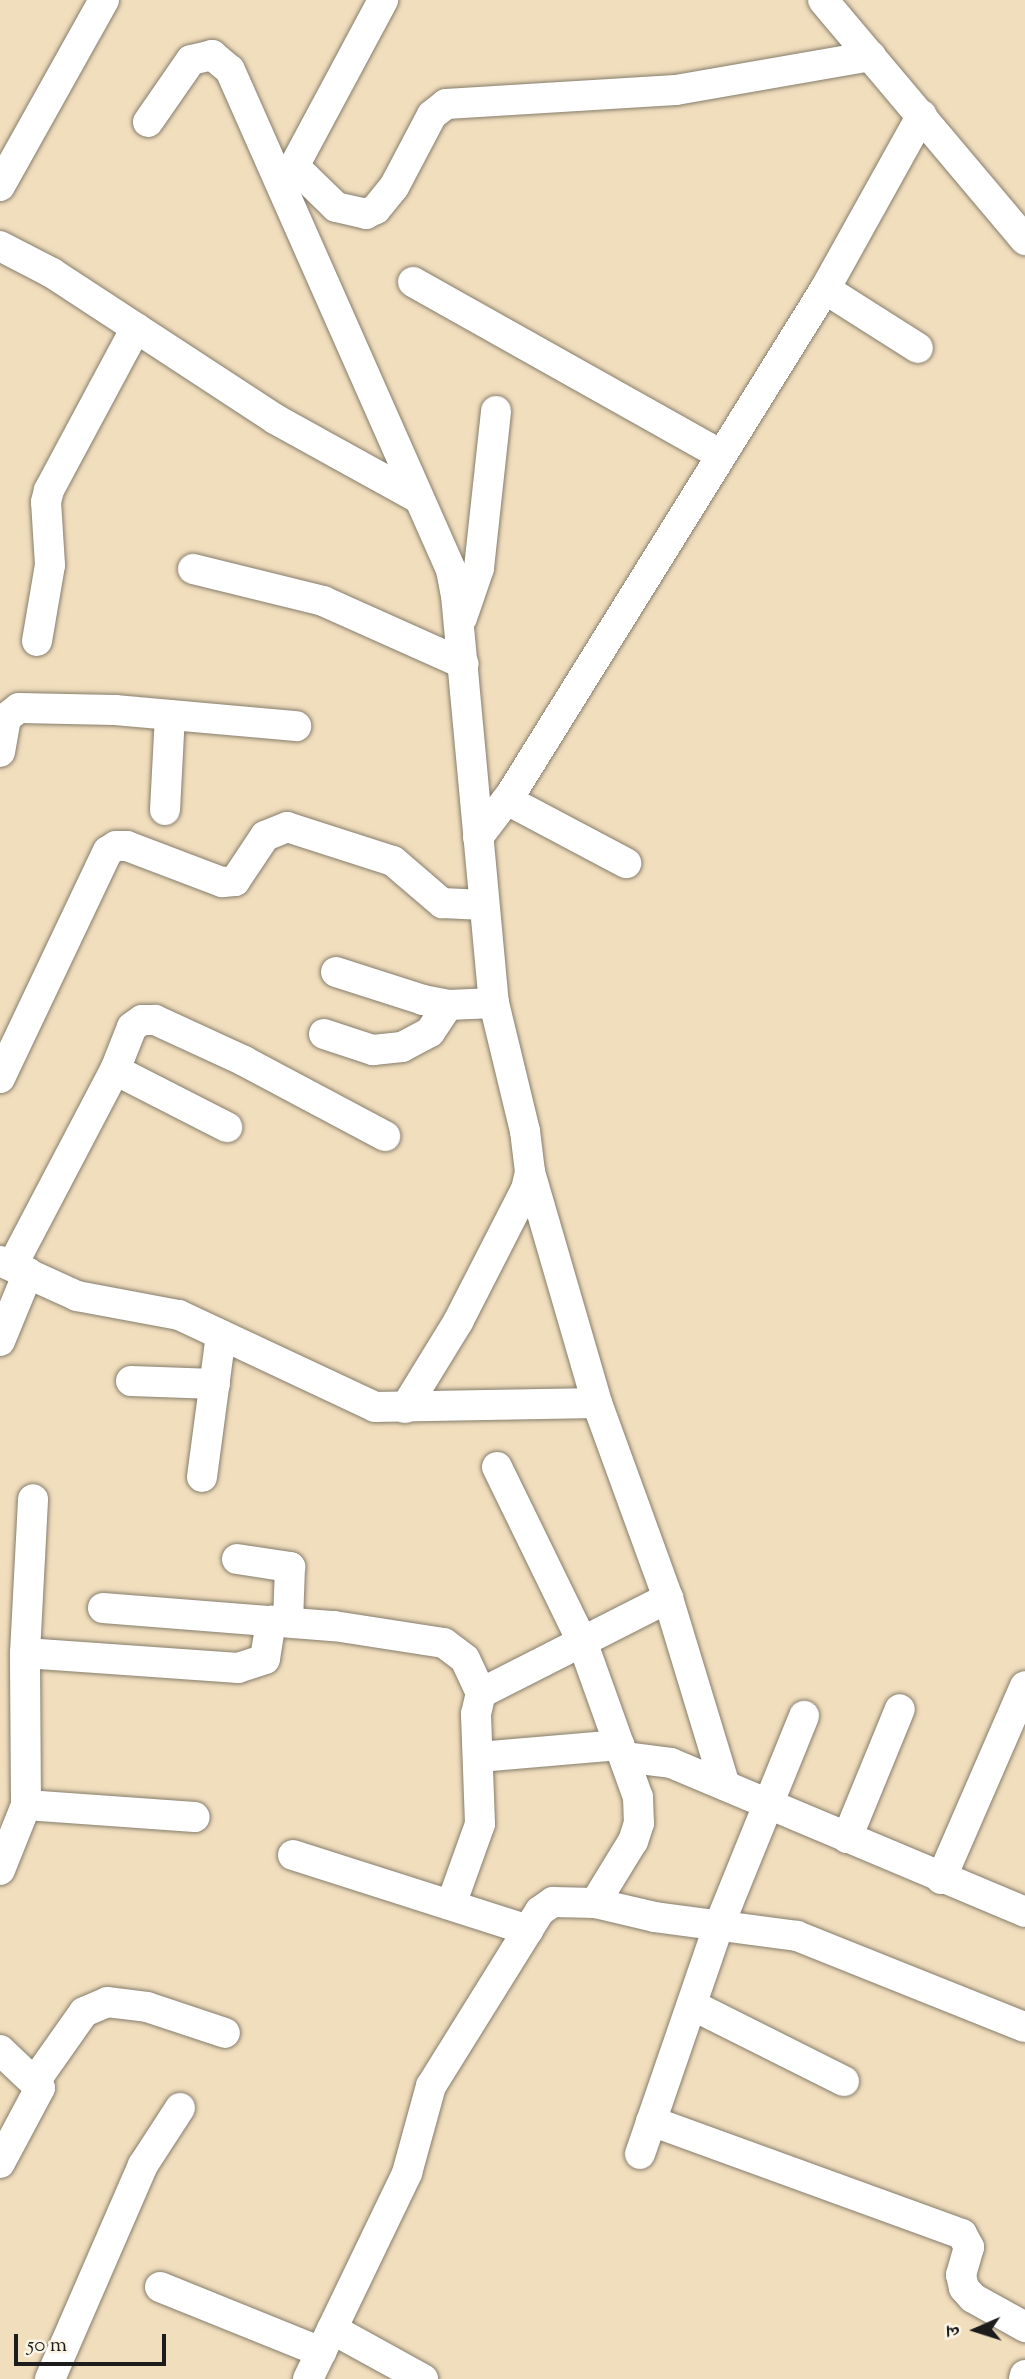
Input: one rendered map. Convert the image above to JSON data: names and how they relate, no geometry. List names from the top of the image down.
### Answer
{
  "scale_bar": "50 m",
  "north": "left"
}
